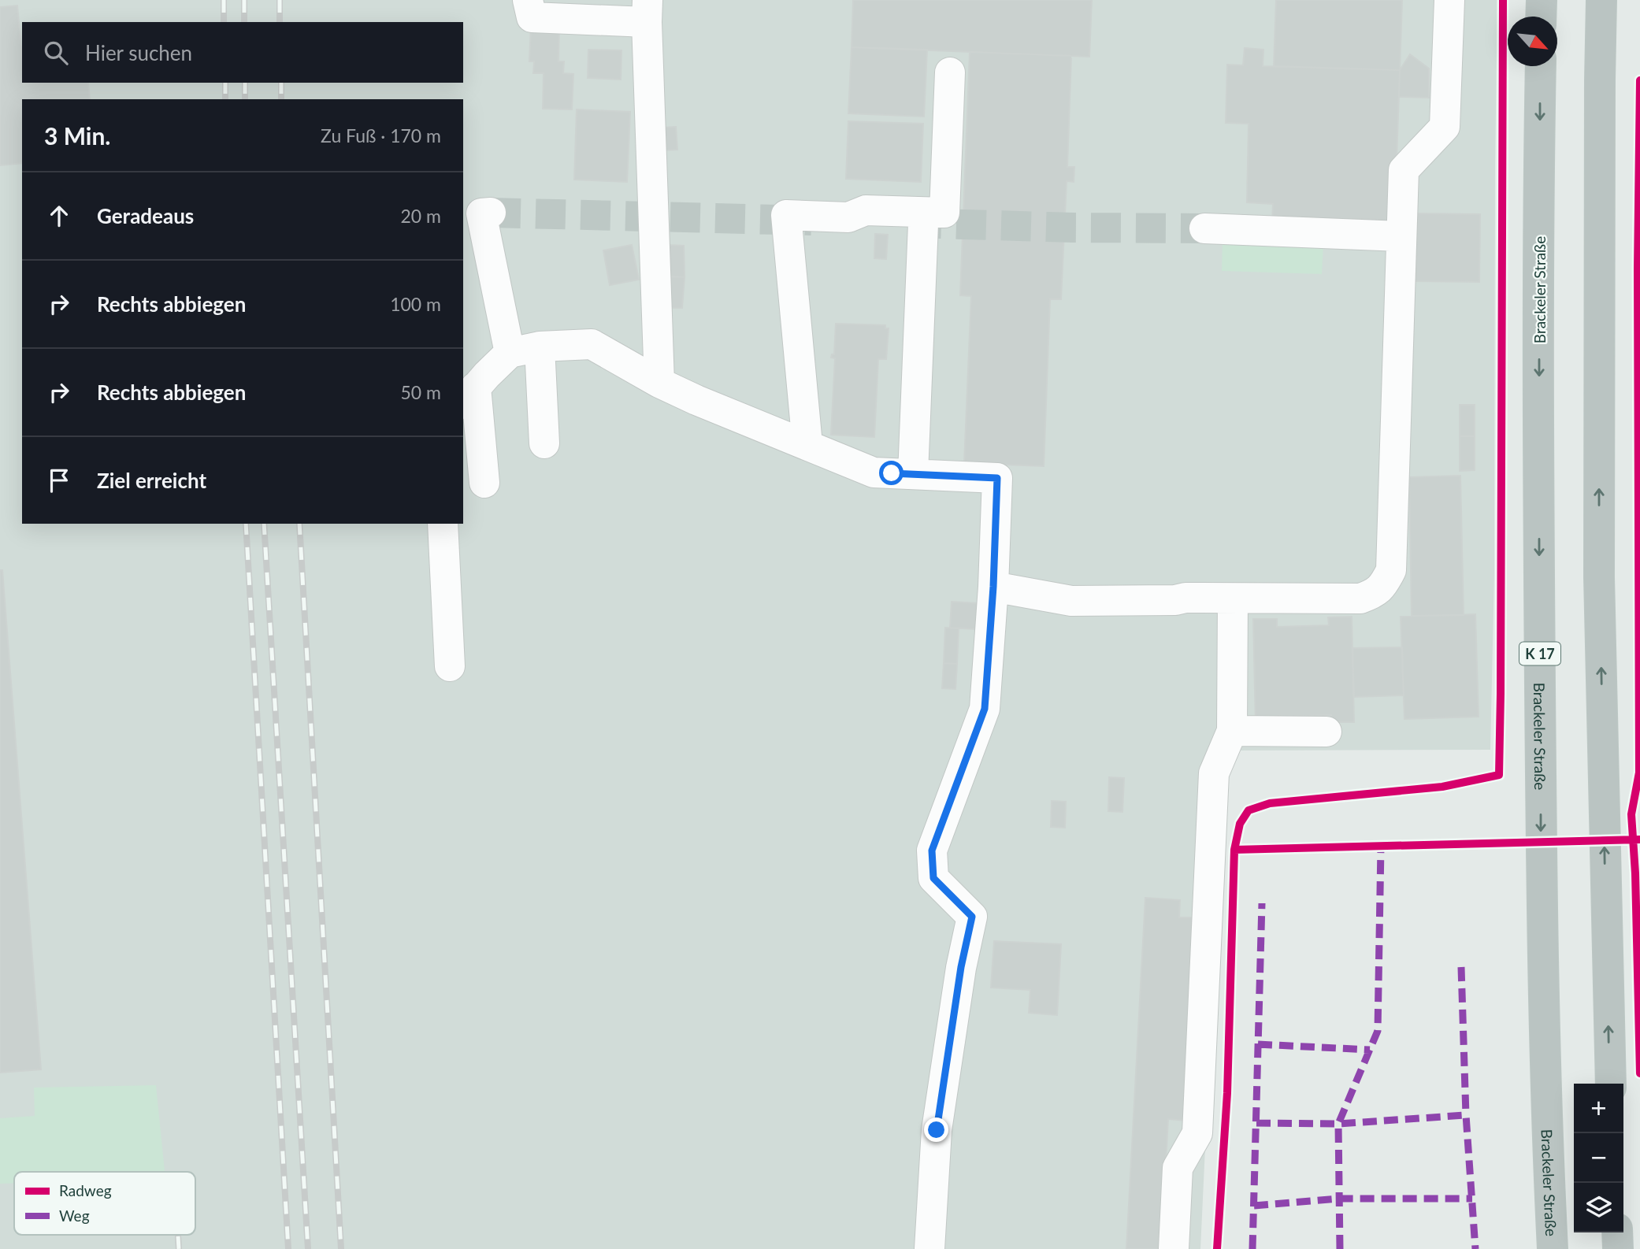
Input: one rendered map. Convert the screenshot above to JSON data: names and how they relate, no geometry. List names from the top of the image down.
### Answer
{
  "streets": {
    "highway": ["Brackeler Straße", "K 17"]
  },
  "legend": ["Radweg", "Weg"],
  "north": "bottom right",
  "page": {
    "search": "Hier suchen",
    "heading": ["3 Min.", "Zu Fuß · 170 m"],
    "list": [
      ["Geradeaus", "20 m"],
      ["Rechts abbiegen", "100 m"],
      ["Rechts abbiegen", "50 m"],
      "Ziel erreicht"
    ],
    "map_buttons": ["+", "−"]
  }
}
